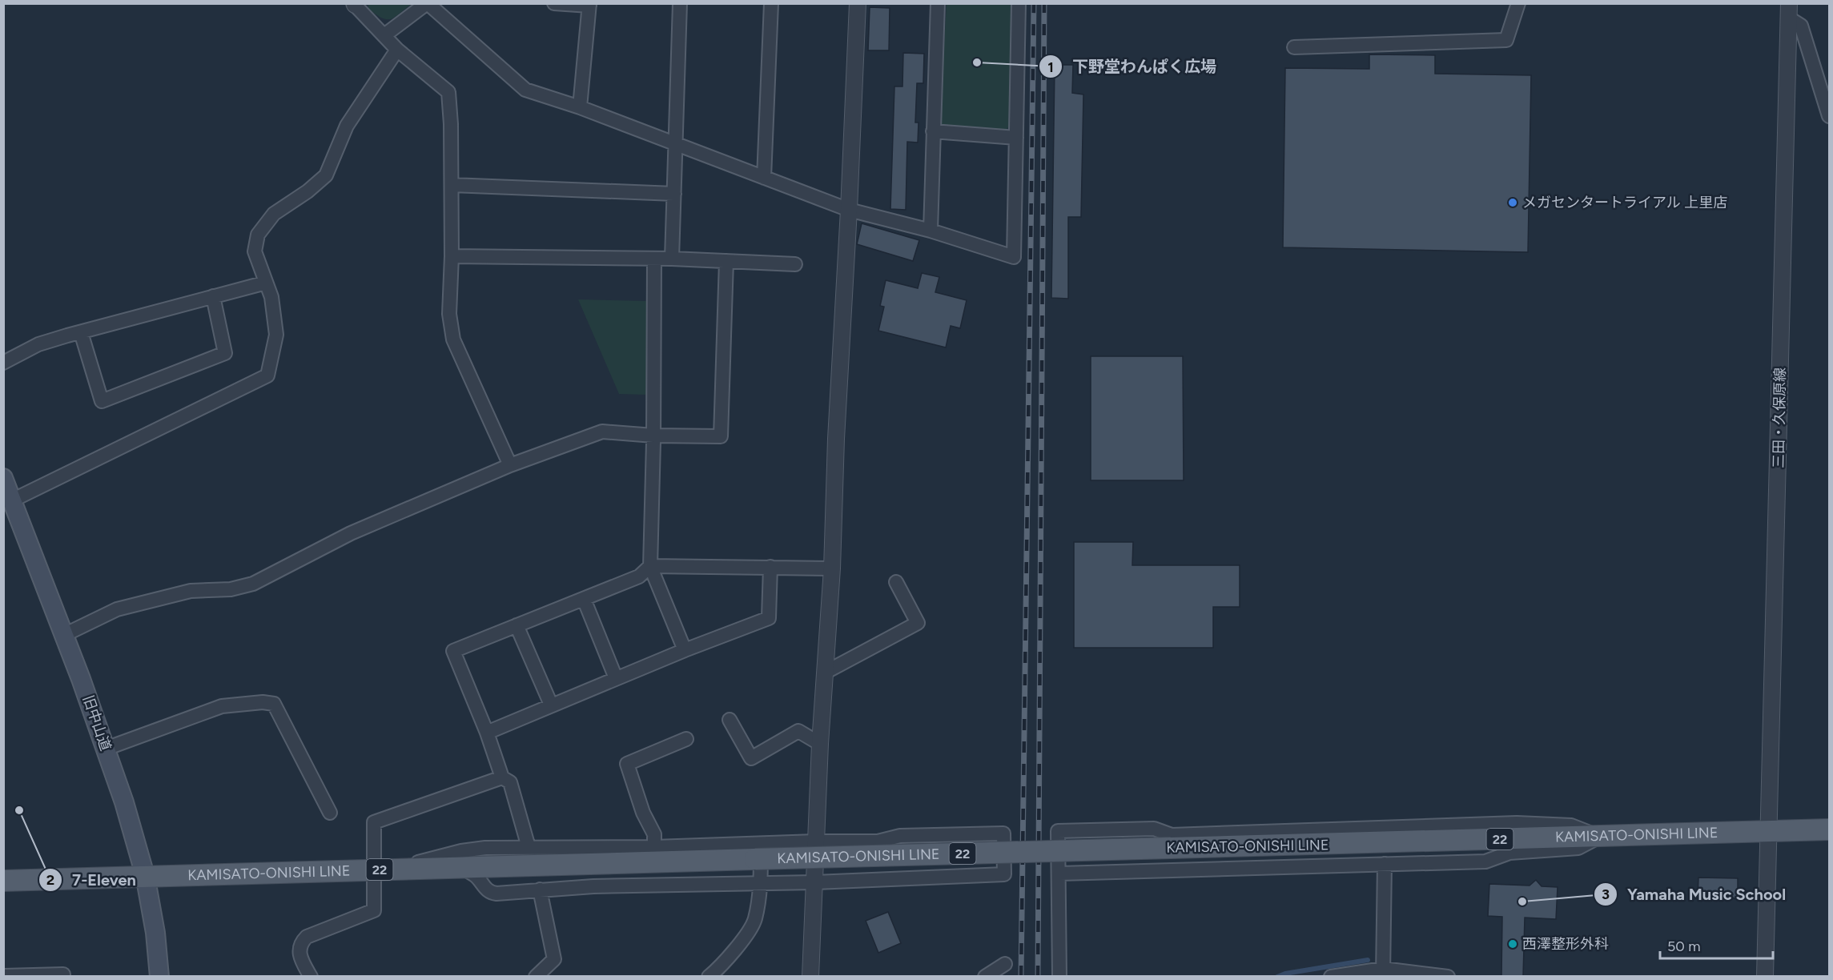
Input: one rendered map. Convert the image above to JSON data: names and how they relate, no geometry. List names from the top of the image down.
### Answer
{
  "streets": {
    "main road": ["旧中山道", "KAMISATO-ONISHI LINE", "22"],
    "street": ["三田・久保原線"]
  },
  "crossings": [
    ["三田・久保原線", "KAMISATO-ONISHI LINE"],
    ["旧中山道", "KAMISATO-ONISHI LINE"]
  ],
  "places": [
    "下野堂わんぱく広場",
    "メガセンタートライアル 上里店",
    "7-Eleven",
    "Yamaha Music School",
    "西澤整形外科"
  ],
  "scale_bar": "50 m"
}
